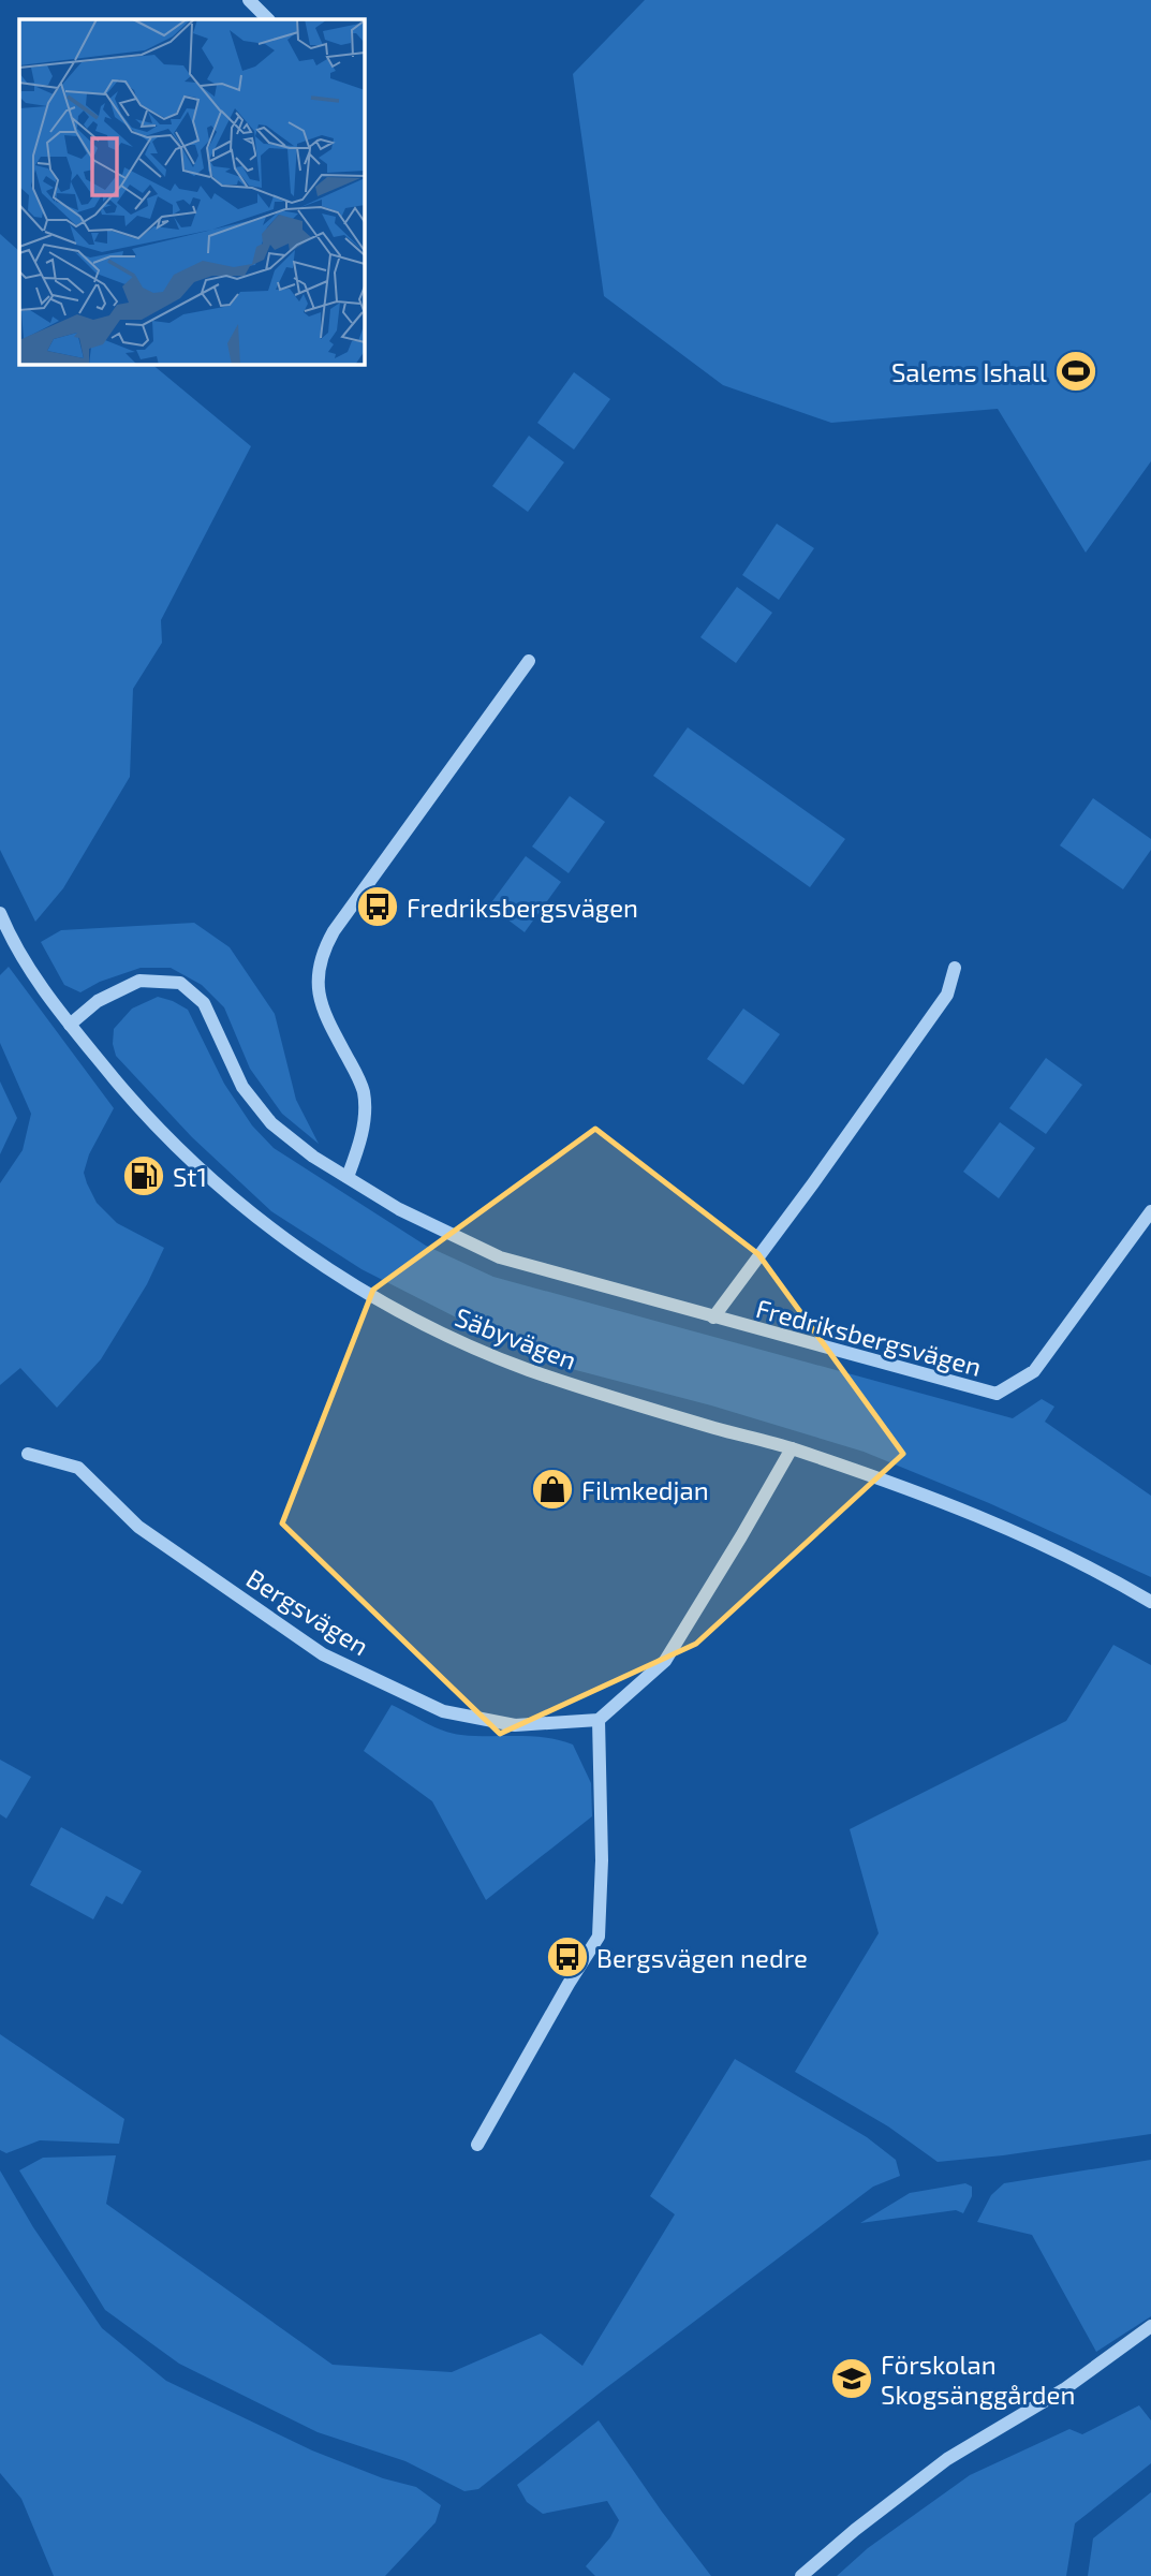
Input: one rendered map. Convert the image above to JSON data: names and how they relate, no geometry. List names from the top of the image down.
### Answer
{
  "streets": {
    "street": ["Fredriksbergsvägen", "Säbyvägen", "Bergsvägen"]
  },
  "crossings": [
    ["Fredriksbergsvägen", "Säbyvägen"]
  ],
  "places": {
    "sports": ["Salems Ishall"],
    "bus stop": ["Fredriksbergsvägen", "Bergsvägen nedre"],
    "fuel station": ["St1"],
    "shop": ["Filmkedjan"],
    "school or university": ["Förskolan Skogsänggården"]
  }
}
